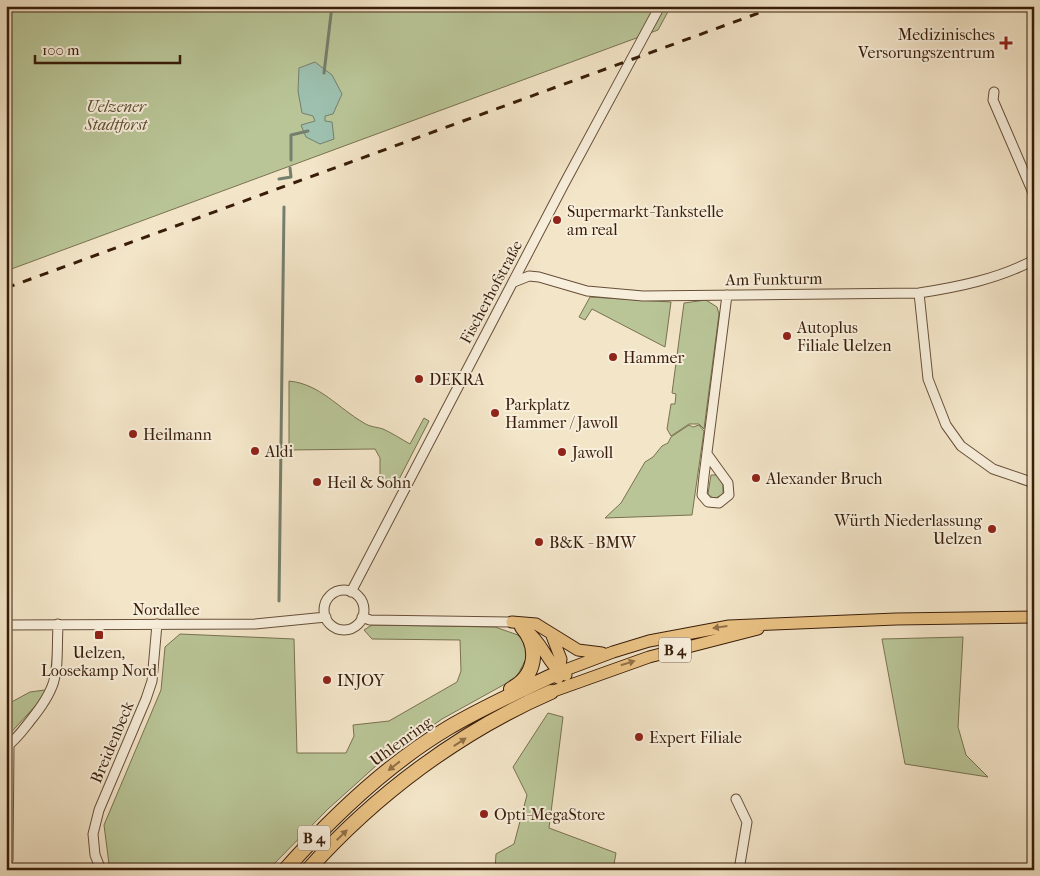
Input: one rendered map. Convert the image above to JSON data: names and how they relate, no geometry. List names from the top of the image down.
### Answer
{
  "streets": {
    "highway": ["B 4", "Uhlenring"],
    "street": [
      "Am Funkturm",
      "Fischerhofstraße",
      "Nordallee",
      "Breidenbeck"
    ]
  },
  "crossings": [
    ["Am Funkturm", "Fischerhofstraße"],
    ["Fischerhofstraße", "Nordallee"],
    ["Nordallee", "Breidenbeck"],
    ["B 4", "Uhlenring"]
  ],
  "parks": ["Uelzener Stadtforst"],
  "places": {
    "health": ["Medizinisches Versorungszentrum"],
    "other": [
      "Supermarkt-Tankstelle am real",
      "Autoplus Filiale Uelzen",
      "Hammer",
      "DEKRA",
      "Parkplatz Hammer / Jawoll",
      "Heilmann",
      "Aldi",
      "Jawoll",
      "Alexander Bruch",
      "Heil & Sohn",
      "Würth Niederlassung Uelzen",
      "B&K - BMW",
      "INJOY",
      "Expert Filiale",
      "Opti-MegaStore"
    ],
    "transit": ["Uelzen, Loosekamp Nord"]
  },
  "scale_bar": "100 m"
}
